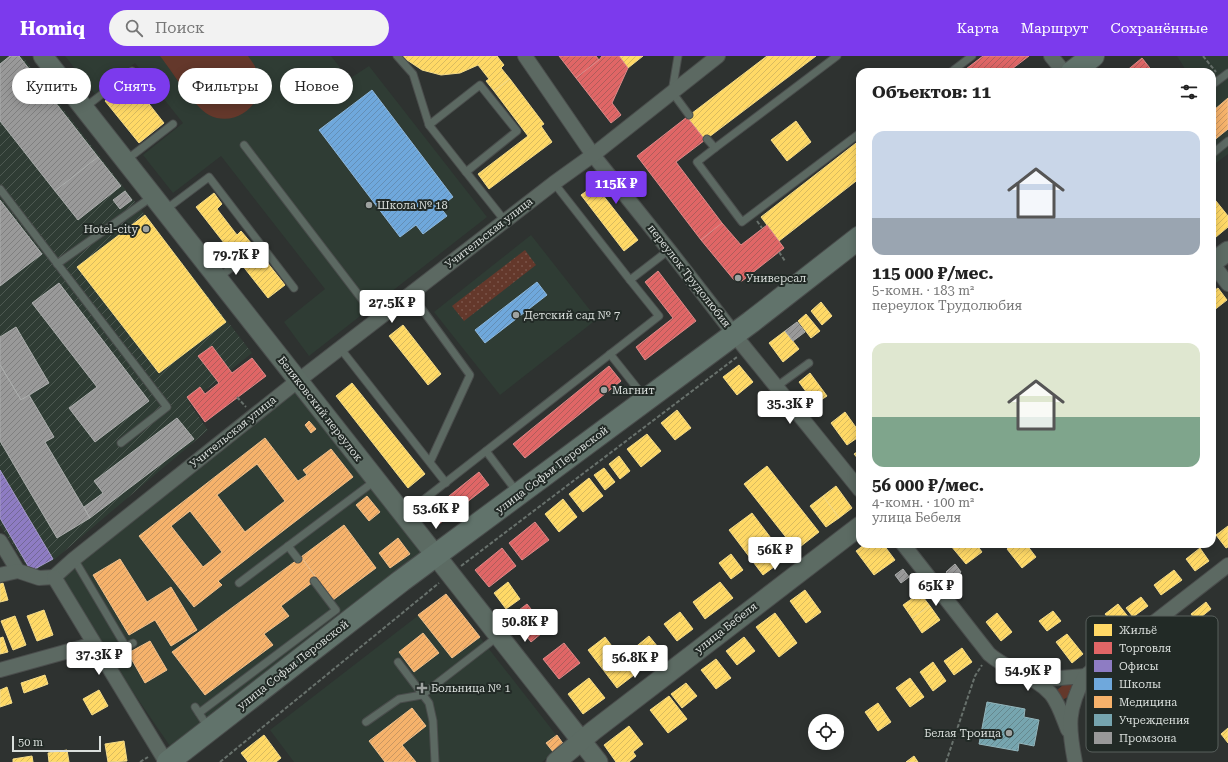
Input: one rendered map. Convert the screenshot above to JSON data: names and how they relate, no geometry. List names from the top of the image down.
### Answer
{
  "streets": {
    "main road": ["улица Софьи Перовской"],
    "street": [
      "Учительская улица",
      "переулок Трудолюбия",
      "Беляковский переулок",
      "улица Бебеля"
    ]
  },
  "crossings": [
    ["Учительская улица", "переулок Трудолюбия"],
    ["Учительская улица", "Беляковский переулок"],
    ["переулок Трудолюбия", "улица Софьи Перовской"],
    ["Беляковский переулок", "улица Софьи Перовской"],
    ["Беляковский переулок", "улица Бебеля"]
  ],
  "places": {
    "other": [
      "Школа № 18",
      "Hotel-city",
      "Универсал",
      "Детский сад № 7",
      "Магнит",
      "Белая Троица"
    ],
    "health": ["Больница № 1"]
  },
  "legend": [
    "Жильё",
    "Торговля",
    "Офисы",
    "Школы",
    "Медицина",
    "Учреждения",
    "Промзона"
  ],
  "scale_bar": "50 m",
  "page": {
    "header": "Homiq",
    "search": "Поиск",
    "nav": ["Карта", "Маршрут", "Сохранённые"],
    "chip": [
      "Купить",
      "Снять",
      "Фильтры",
      "Новое"
    ],
    "heading": "Объектов: 11",
    "list": [
      {
        "name": "115 000 ₽/мес.",
        "note": "5-комн. · 183 m² · переулок Трудолюбия"
      },
      {
        "name": "56 000 ₽/мес.",
        "note": "4-комн. · 100 m² · улица Бебеля"
      }
    ],
    "price": [
      "115K ₽",
      "79.7K ₽",
      "27.5K ₽",
      "35.3K ₽",
      "53.6K ₽",
      "56K ₽",
      "65K ₽",
      "50.8K ₽",
      "37.3K ₽",
      "56.8K ₽",
      "54.9K ₽"
    ],
    "scale": "50 m"
  }
}
